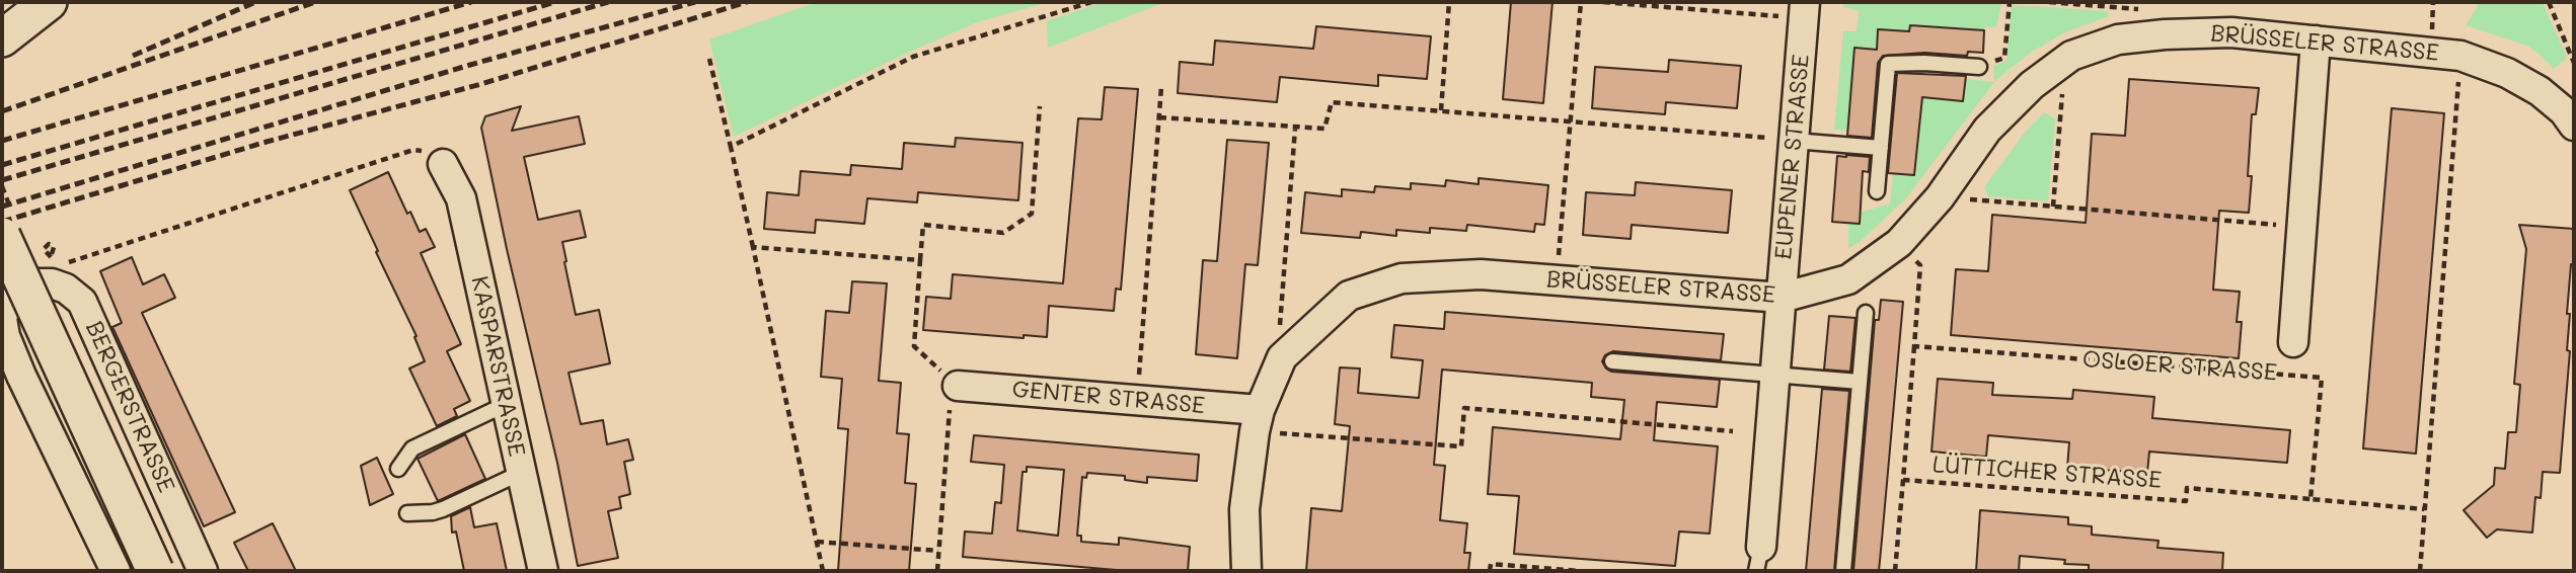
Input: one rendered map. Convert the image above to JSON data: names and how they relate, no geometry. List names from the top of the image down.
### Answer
{
  "streets": {
    "street": [
      "BRÜSSELER STRASSE",
      "EUPENER STRASSE",
      "KASPARSTRASSE",
      "OSLOER STRASSE",
      "GENTER STRASSE",
      "BERGERSTRASSE"
    ],
    "path": ["LÜTTICHER STRASSE"]
  },
  "crossings": [
    ["BRÜSSELER STRASSE", "EUPENER STRASSE"],
    ["BRÜSSELER STRASSE", "OSLOER STRASSE"],
    ["BRÜSSELER STRASSE", "GENTER STRASSE"],
    ["OSLOER STRASSE", "LÜTTICHER STRASSE"]
  ]
}
